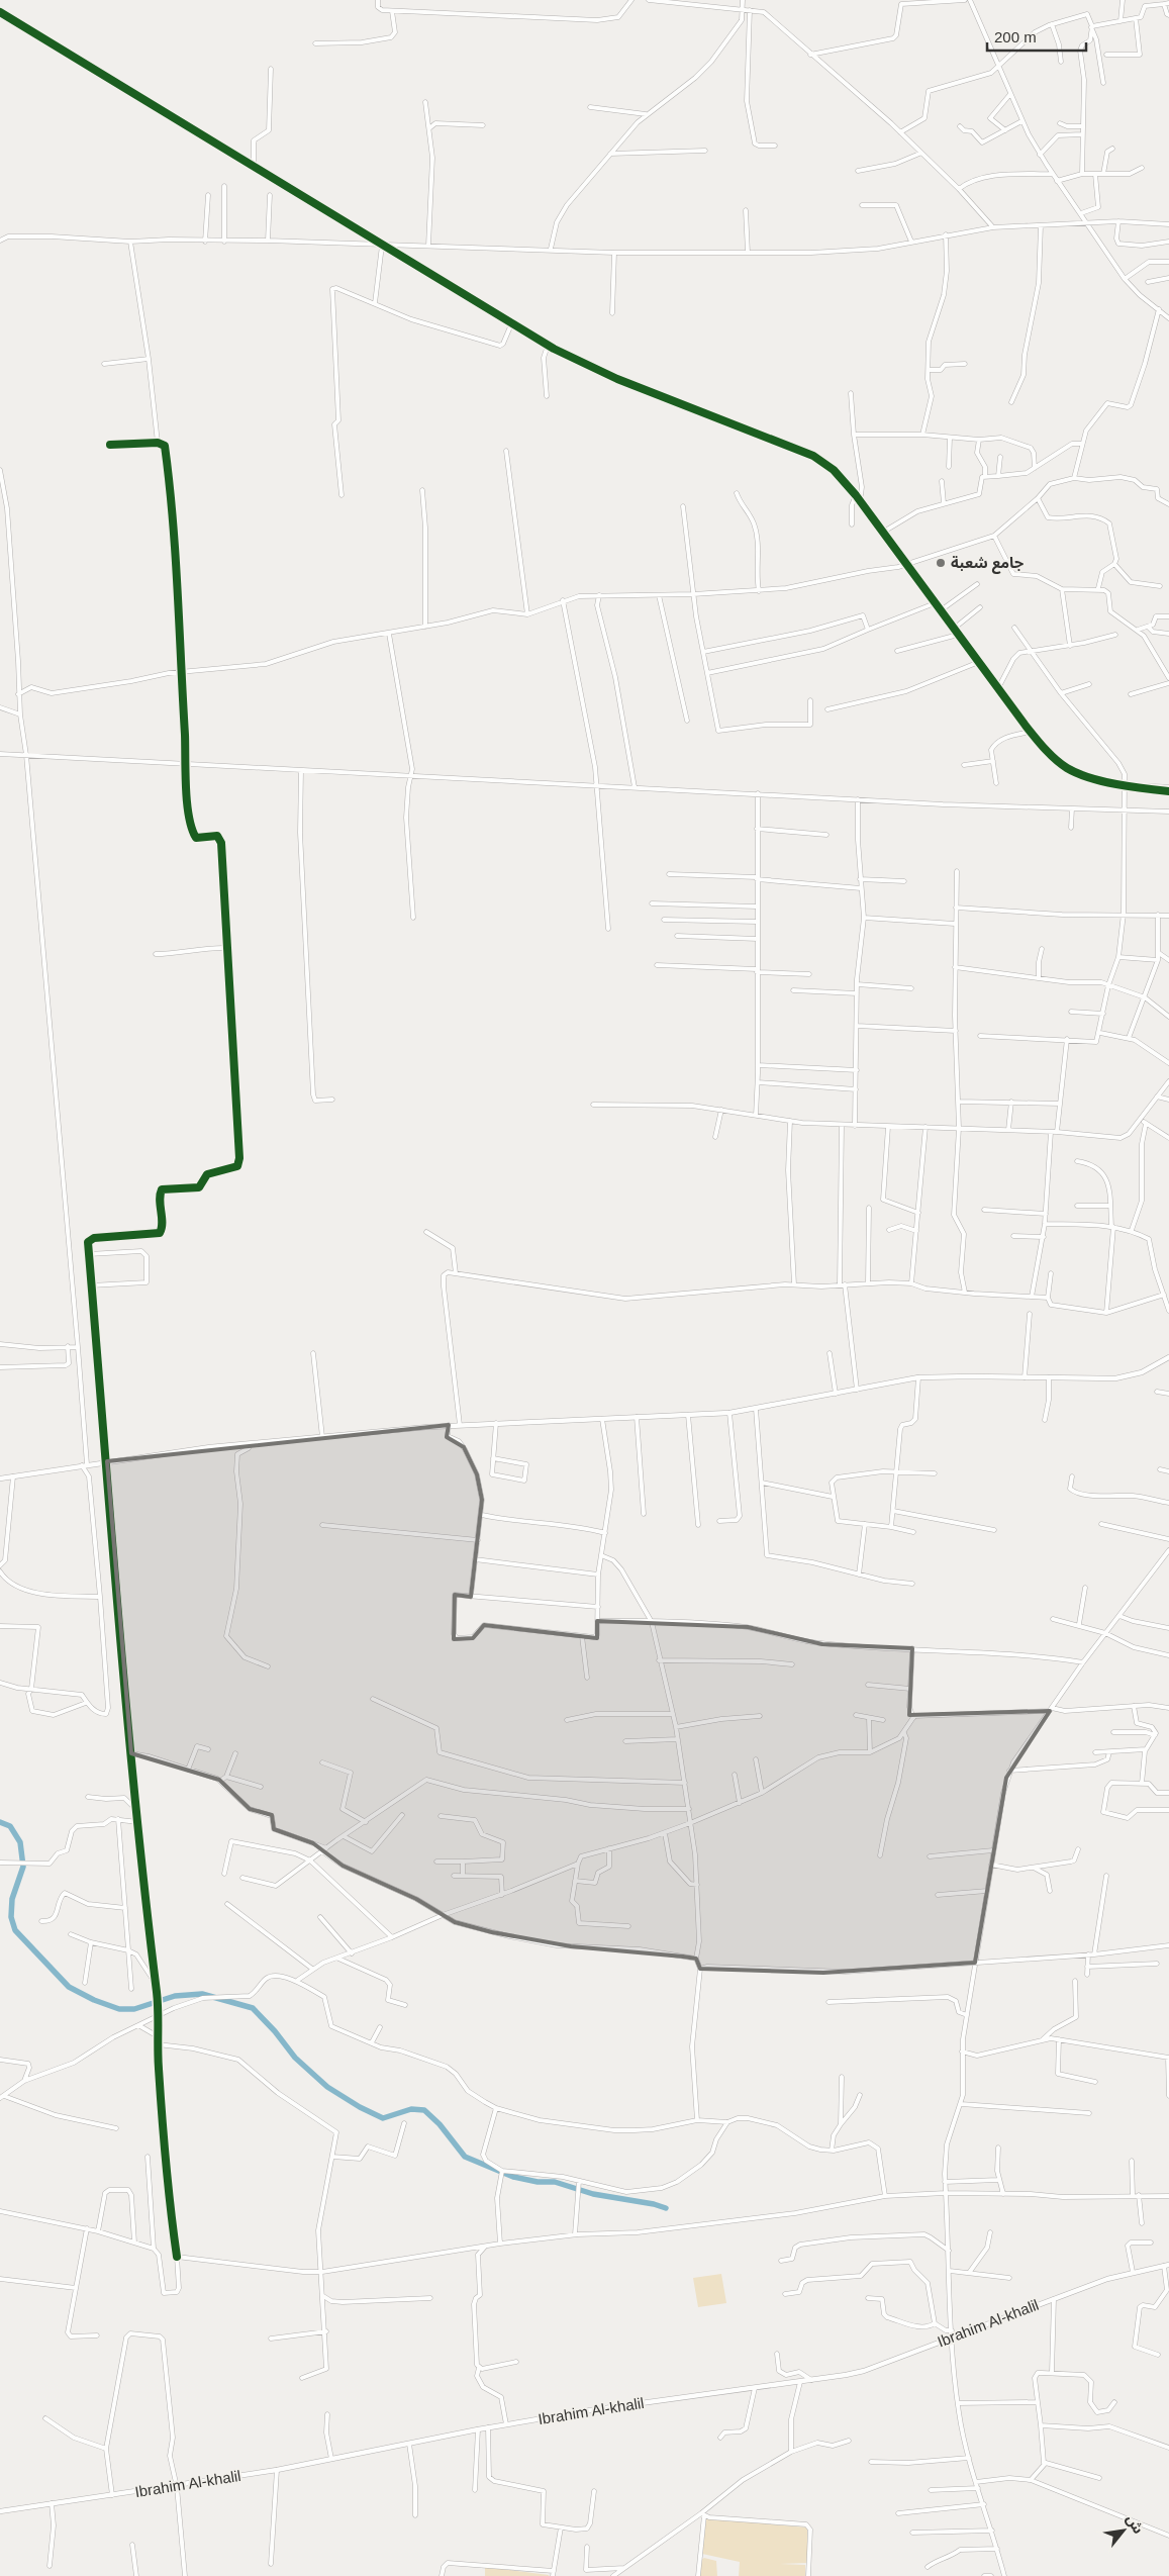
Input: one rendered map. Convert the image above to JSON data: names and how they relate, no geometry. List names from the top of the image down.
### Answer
{
  "streets": {
    "street": ["Ibrahim Al-khalil"]
  },
  "places": ["جامع شعبة"],
  "scale_bar": "200 m",
  "north": "top right"
}
